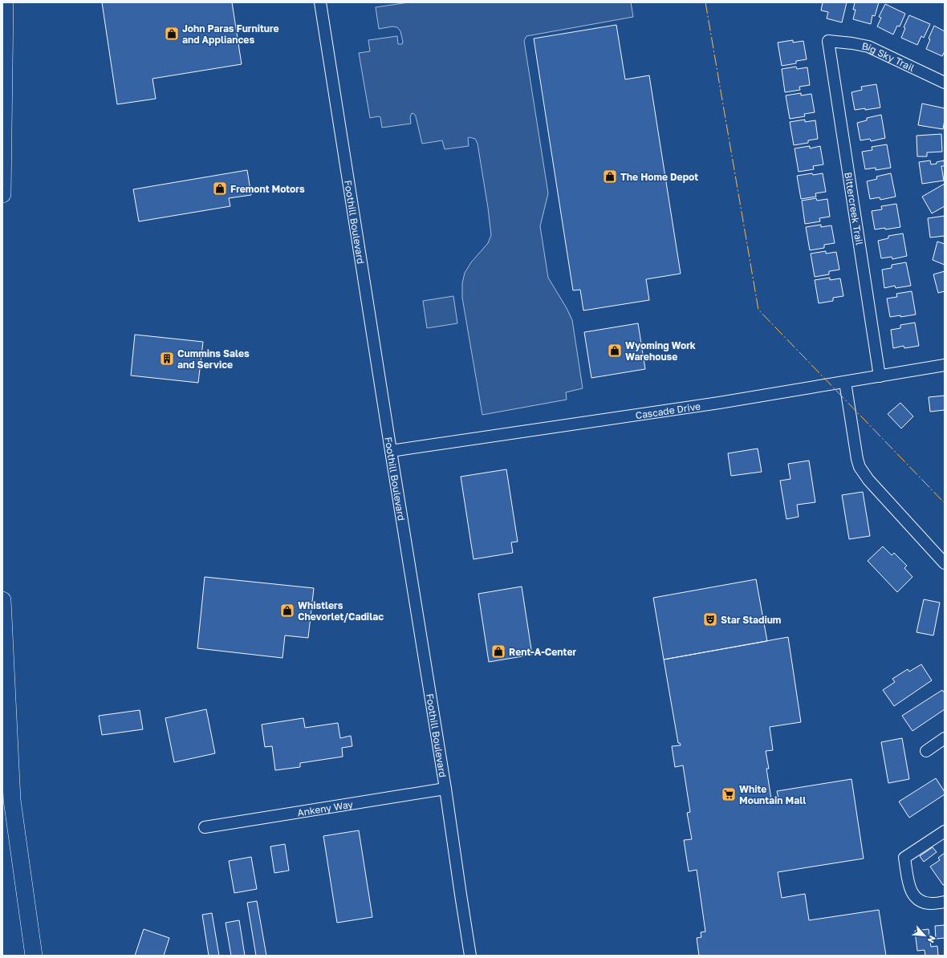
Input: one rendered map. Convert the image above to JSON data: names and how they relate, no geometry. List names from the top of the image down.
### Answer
{
  "streets": {
    "street": [
      "Big Sky Trail",
      "Bittercreek Trail",
      "Foothill Boulevard",
      "Cascade Drive",
      "Ankeny Way"
    ]
  },
  "crossings": [
    ["Big Sky Trail", "Bittercreek Trail"],
    ["Bittercreek Trail", "Cascade Drive"],
    ["Foothill Boulevard", "Cascade Drive"],
    ["Foothill Boulevard", "Ankeny Way"]
  ],
  "places": {
    "shop": [
      "John Paras Furniture and Appliances",
      "The Home Depot",
      "Fremont Motors",
      "Wyoming Work Warehouse",
      "Whistlers Chevorlet/Cadilac",
      "Rent-A-Center"
    ],
    "building": ["Cummins Sales and Service"],
    "theatre": ["Star Stadium"],
    "supermarket": ["White Mountain Mall"]
  },
  "north": "bottom right"
}
